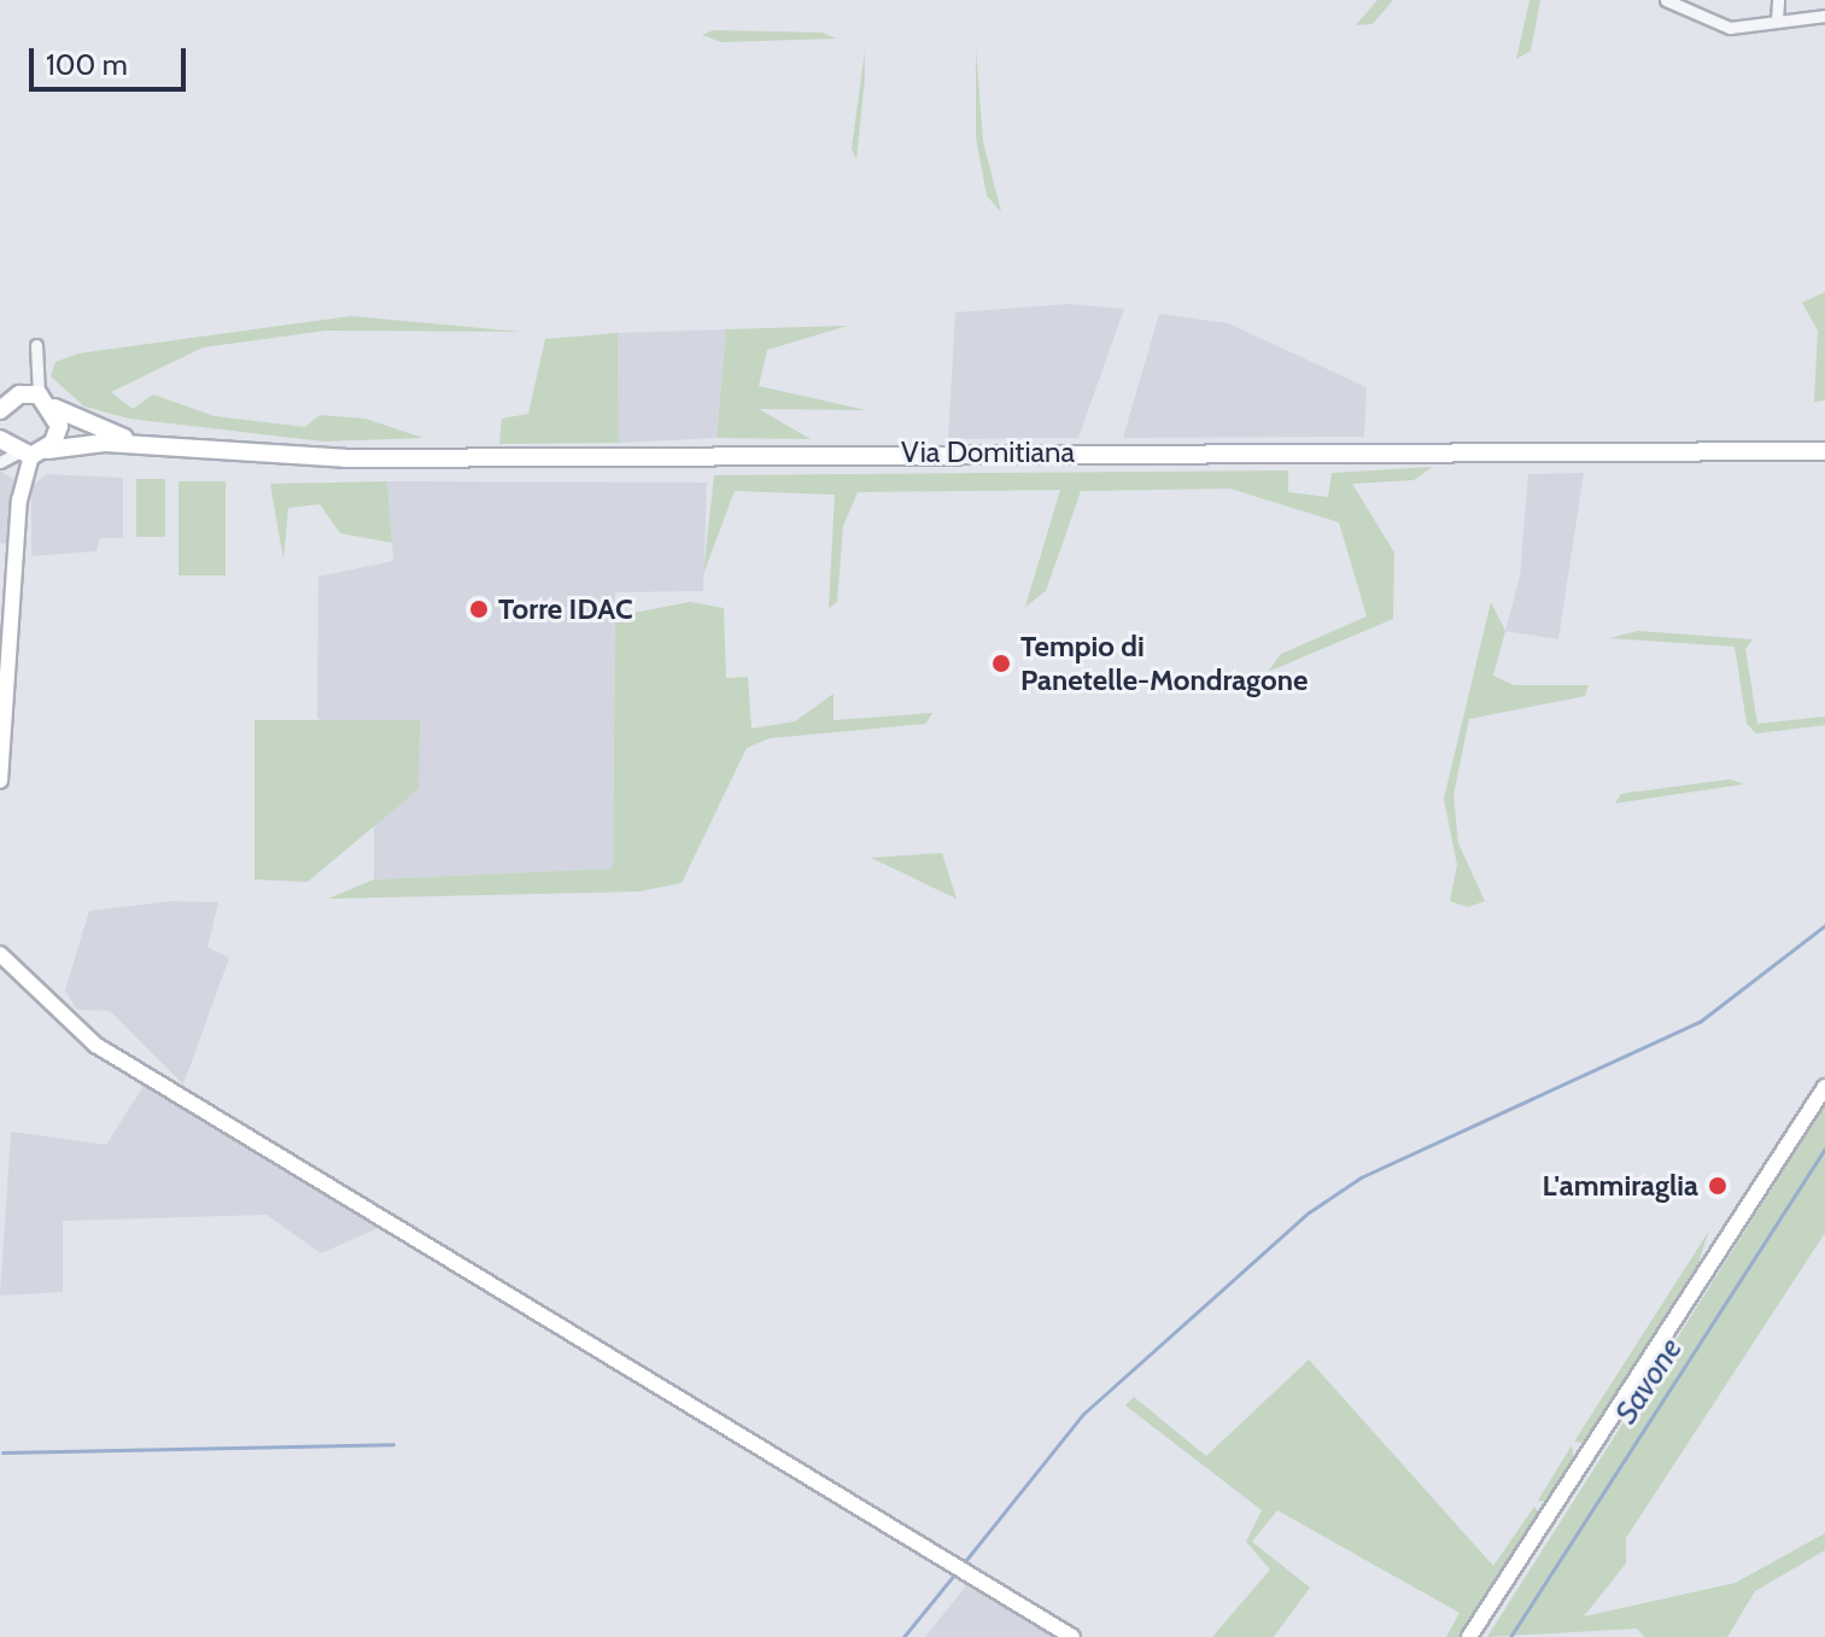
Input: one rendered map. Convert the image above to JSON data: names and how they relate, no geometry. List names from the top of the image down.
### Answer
{
  "streets": {
    "main road": ["Via Domitiana"]
  },
  "water": ["Savone"],
  "places": ["Torre IDAC", "Tempio di Panetelle-Mondragone", "L'ammiraglia"],
  "scale_bar": "100 m"
}
